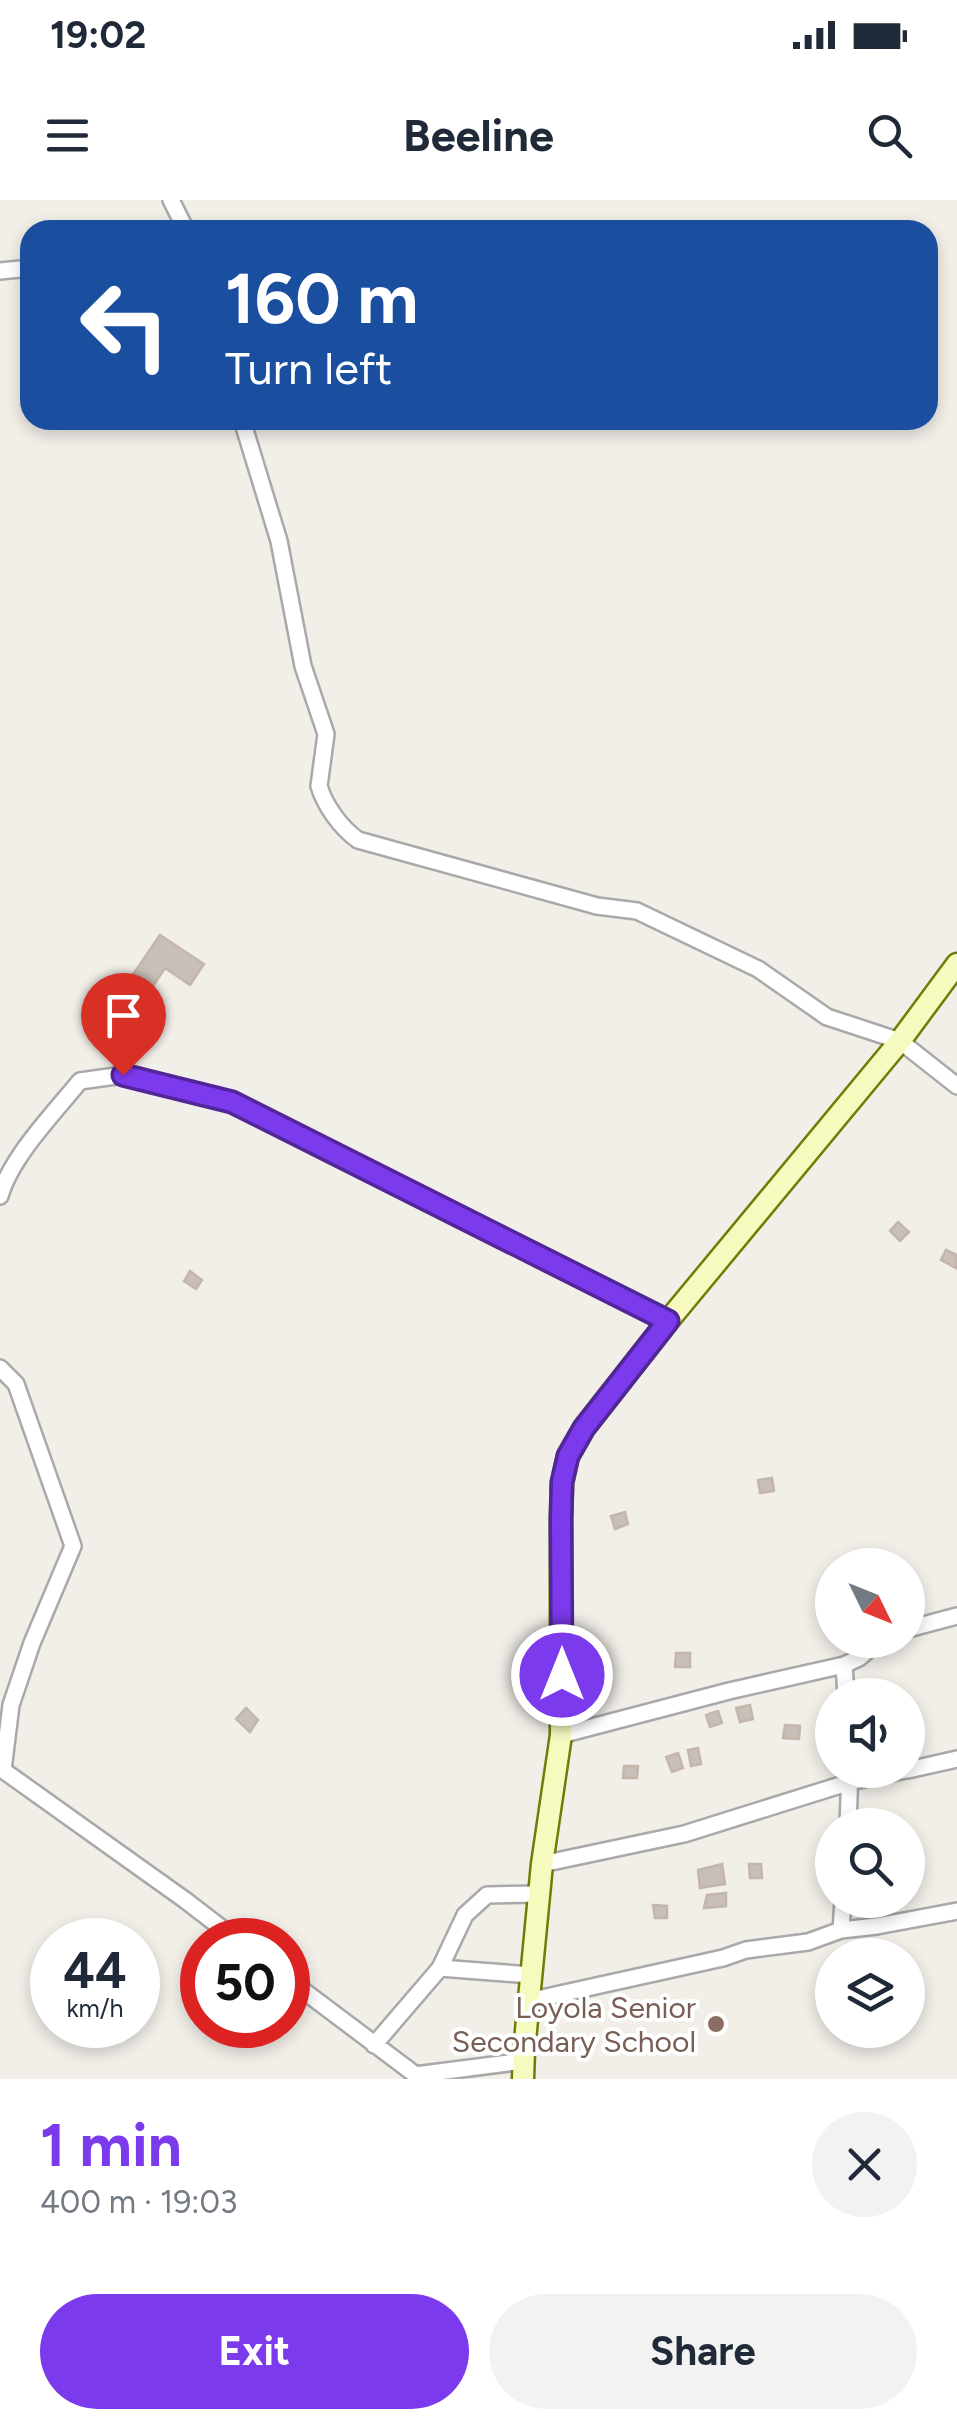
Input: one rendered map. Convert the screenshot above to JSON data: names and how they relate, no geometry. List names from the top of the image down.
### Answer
{
  "places": ["Loyola Senior Secondary School"],
  "north": "bottom right",
  "page": {
    "status": "19:02",
    "header": "Beeline",
    "turn": ["160 m", "Turn left"],
    "speed": "44 km/h",
    "limit": "50",
    "heading": ["1 min", "400 m · 19:03"],
    "buttons": ["Exit", "Share"]
  }
}
